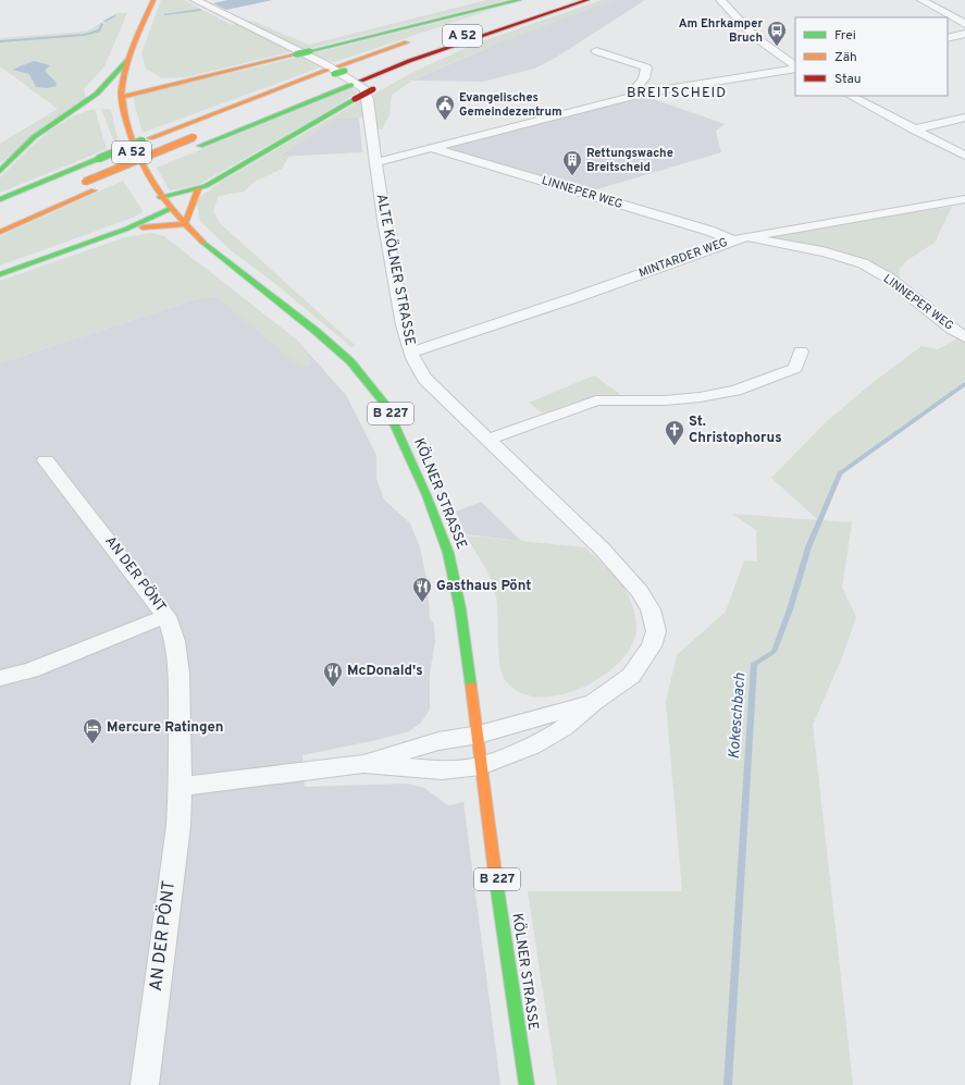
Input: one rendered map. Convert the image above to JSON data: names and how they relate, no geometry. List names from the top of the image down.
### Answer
{
  "streets": {
    "main road": ["A 52", "B 227", "KÖLNER STRASSE"],
    "street": [
      "LINNEPER WEG",
      "MINTARDER WEG",
      "ALTE KÖLNER STRASSE",
      "AN DER PÖNT"
    ]
  },
  "crossings": [
    ["LINNEPER WEG", "MINTARDER WEG"],
    ["MINTARDER WEG", "ALTE KÖLNER STRASSE"],
    ["ALTE KÖLNER STRASSE", "KÖLNER STRASSE"]
  ],
  "districts": ["BREITSCHEID"],
  "water": ["Kokeschbach"],
  "places": {
    "bus stop": ["Am Ehrkamper Bruch"],
    "public building": ["Evangelisches Gemeindezentrum"],
    "building": ["Rettungswache Breitscheid"],
    "church": ["St. Christophorus"],
    "restaurant": ["Gasthaus Pönt", "McDonald's"],
    "hotel": ["Mercure Ratingen"]
  },
  "legend": ["Frei", "Zäh", "Stau"]
}
